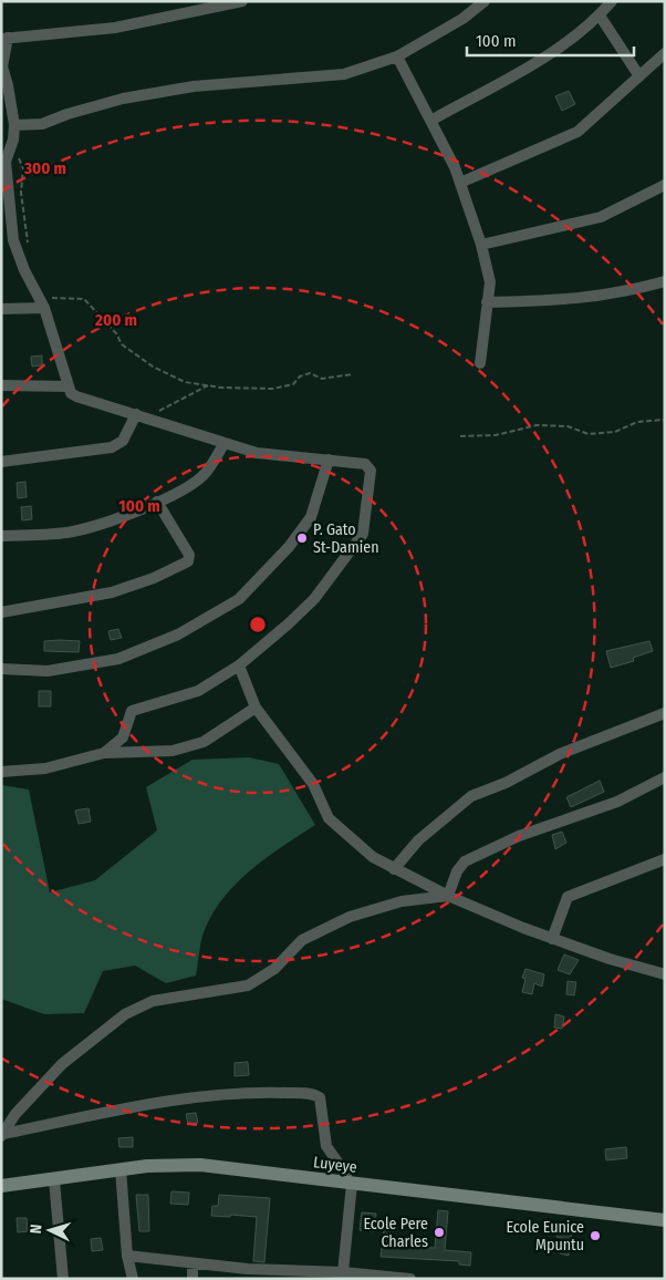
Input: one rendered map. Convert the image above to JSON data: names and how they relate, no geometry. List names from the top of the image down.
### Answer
{
  "streets": {
    "street": ["Luyeye"]
  },
  "places": ["P. Gato St-Damien", "Ecole Pere Charles", "Ecole Eunice Mpuntu"],
  "scale_bar": "100 m",
  "north": "left",
  "rings": ["300 m", "200 m", "100 m"]
}
